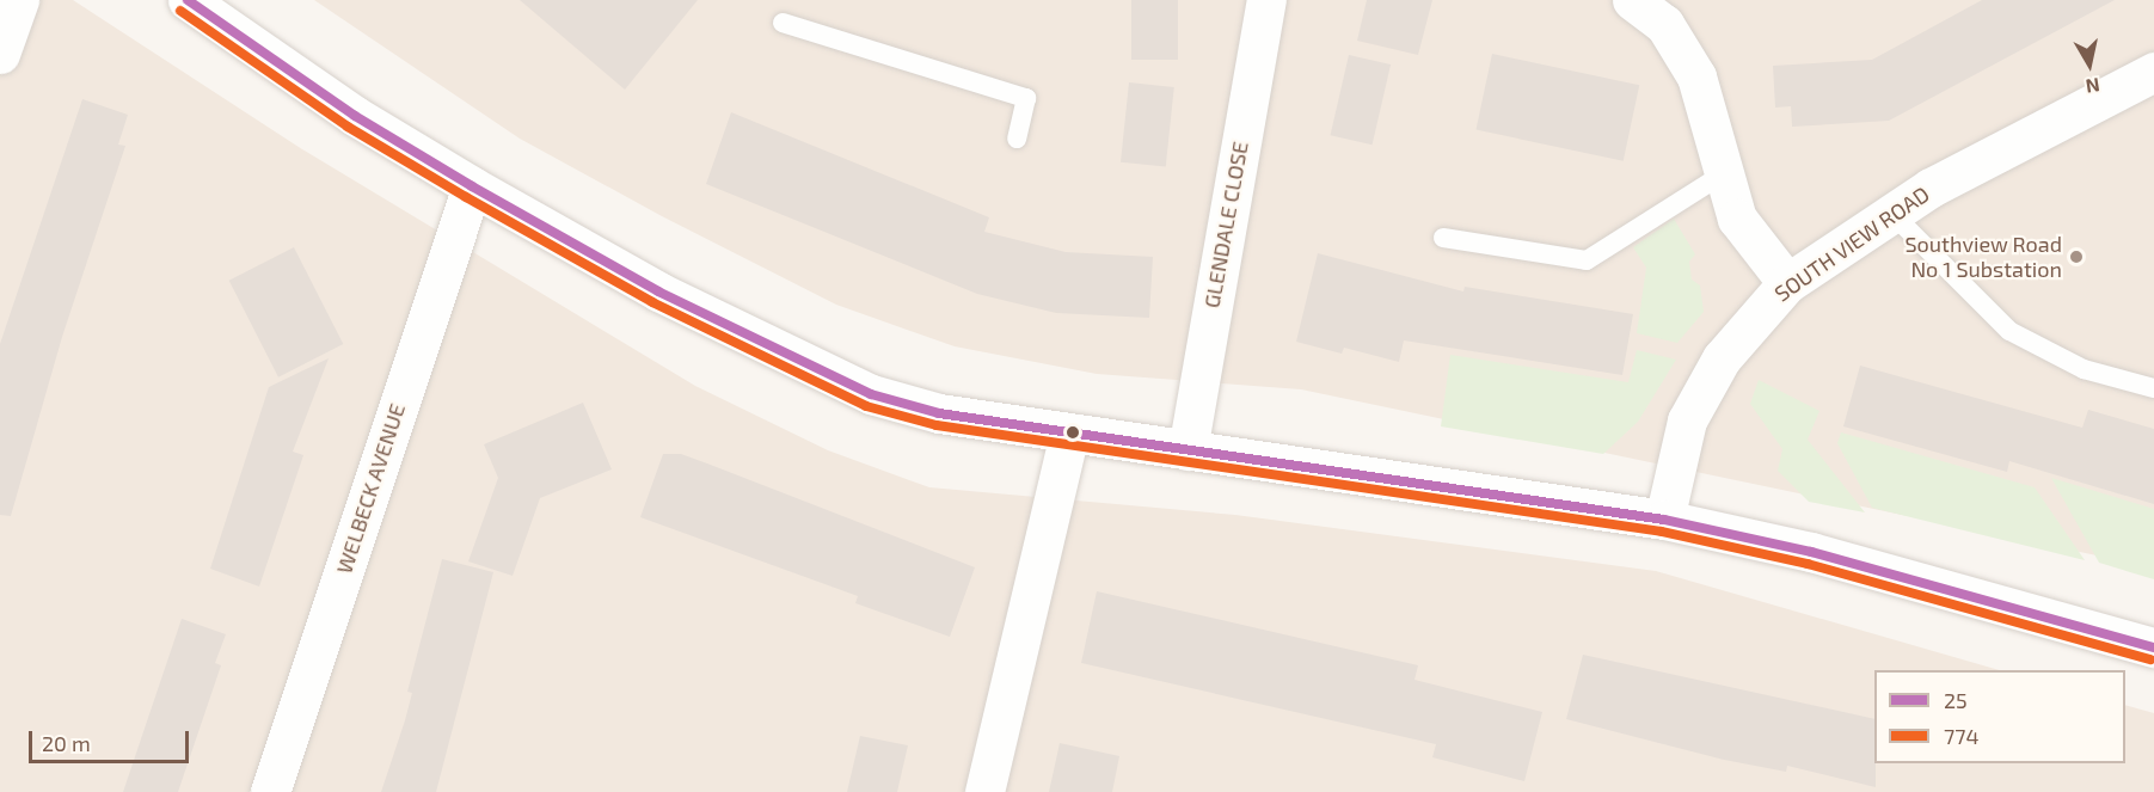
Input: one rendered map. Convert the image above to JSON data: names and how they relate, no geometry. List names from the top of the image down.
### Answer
{
  "streets": {
    "street": ["GLENDALE CLOSE", "SOUTH VIEW ROAD", "WELBECK AVENUE"]
  },
  "places": ["Southview Road No 1 Substation"],
  "lines": ["transit line 25", "transit line 774"],
  "legend": ["25", "774"],
  "scale_bar": "20 m",
  "north": "bottom"
}
